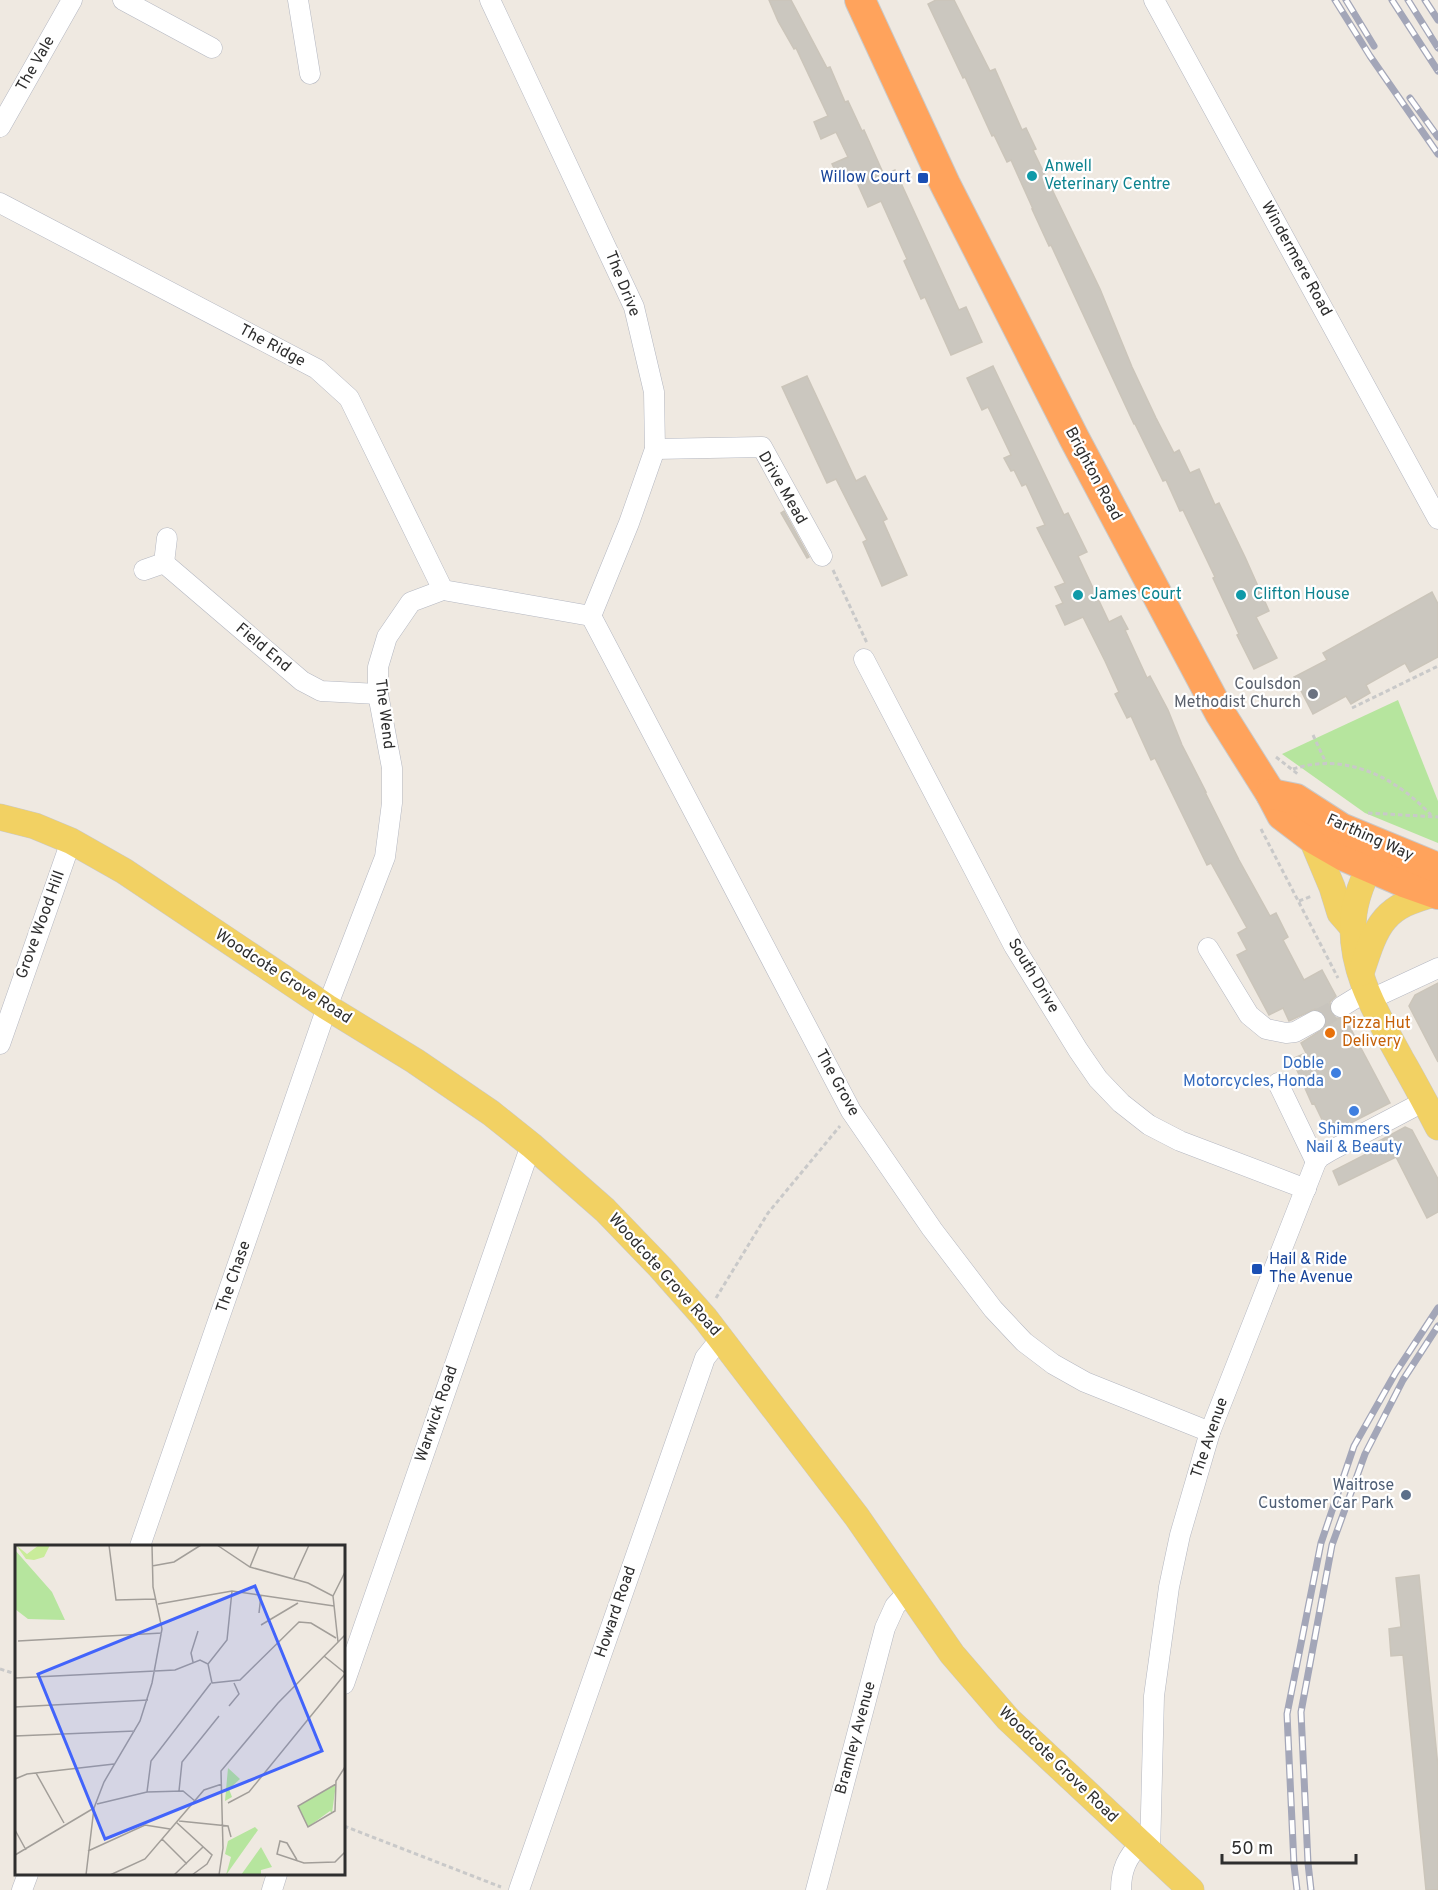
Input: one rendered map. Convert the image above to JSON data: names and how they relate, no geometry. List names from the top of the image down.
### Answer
{
  "streets": {
    "highway": ["Brighton Road", "Farthing Way"],
    "main road": ["Woodcote Grove Road"],
    "street": [
      "The Vale",
      "Windermere Road",
      "The Drive",
      "The Ridge",
      "Drive Mead",
      "Field End",
      "The Wend",
      "Grove Wood Hill",
      "South Drive",
      "The Grove",
      "The Chase",
      "Warwick Road",
      "The Avenue",
      "Howard Road",
      "Bramley Avenue"
    ]
  },
  "crossings": [
    ["The Drive", "Drive Mead"],
    ["The Drive", "The Grove"],
    ["The Ridge", "The Wend"],
    ["Brighton Road", "Farthing Way"],
    ["Field End", "The Wend"],
    ["The Wend", "Woodcote Grove Road"],
    ["The Wend", "The Chase"],
    ["Grove Wood Hill", "Woodcote Grove Road"],
    ["South Drive", "The Avenue"],
    ["Woodcote Grove Road", "The Chase"],
    ["Woodcote Grove Road", "Warwick Road"],
    ["Woodcote Grove Road", "The Avenue"],
    ["Woodcote Grove Road", "Howard Road"],
    ["Woodcote Grove Road", "Bramley Avenue"],
    ["The Grove", "The Avenue"]
  ],
  "places": {
    "other": [
      "Anwell Veterinary Centre",
      "James Court",
      "Clifton House",
      "Coulsdon Methodist Church",
      "Pizza Hut Delivery",
      "Doble Motorcycles, Honda",
      "Shimmers Nail & Beauty",
      "Waitrose Customer Car Park"
    ],
    "transit": ["Willow Court", "Hail & Ride The Avenue"]
  },
  "scale_bar": "50 m"
}
